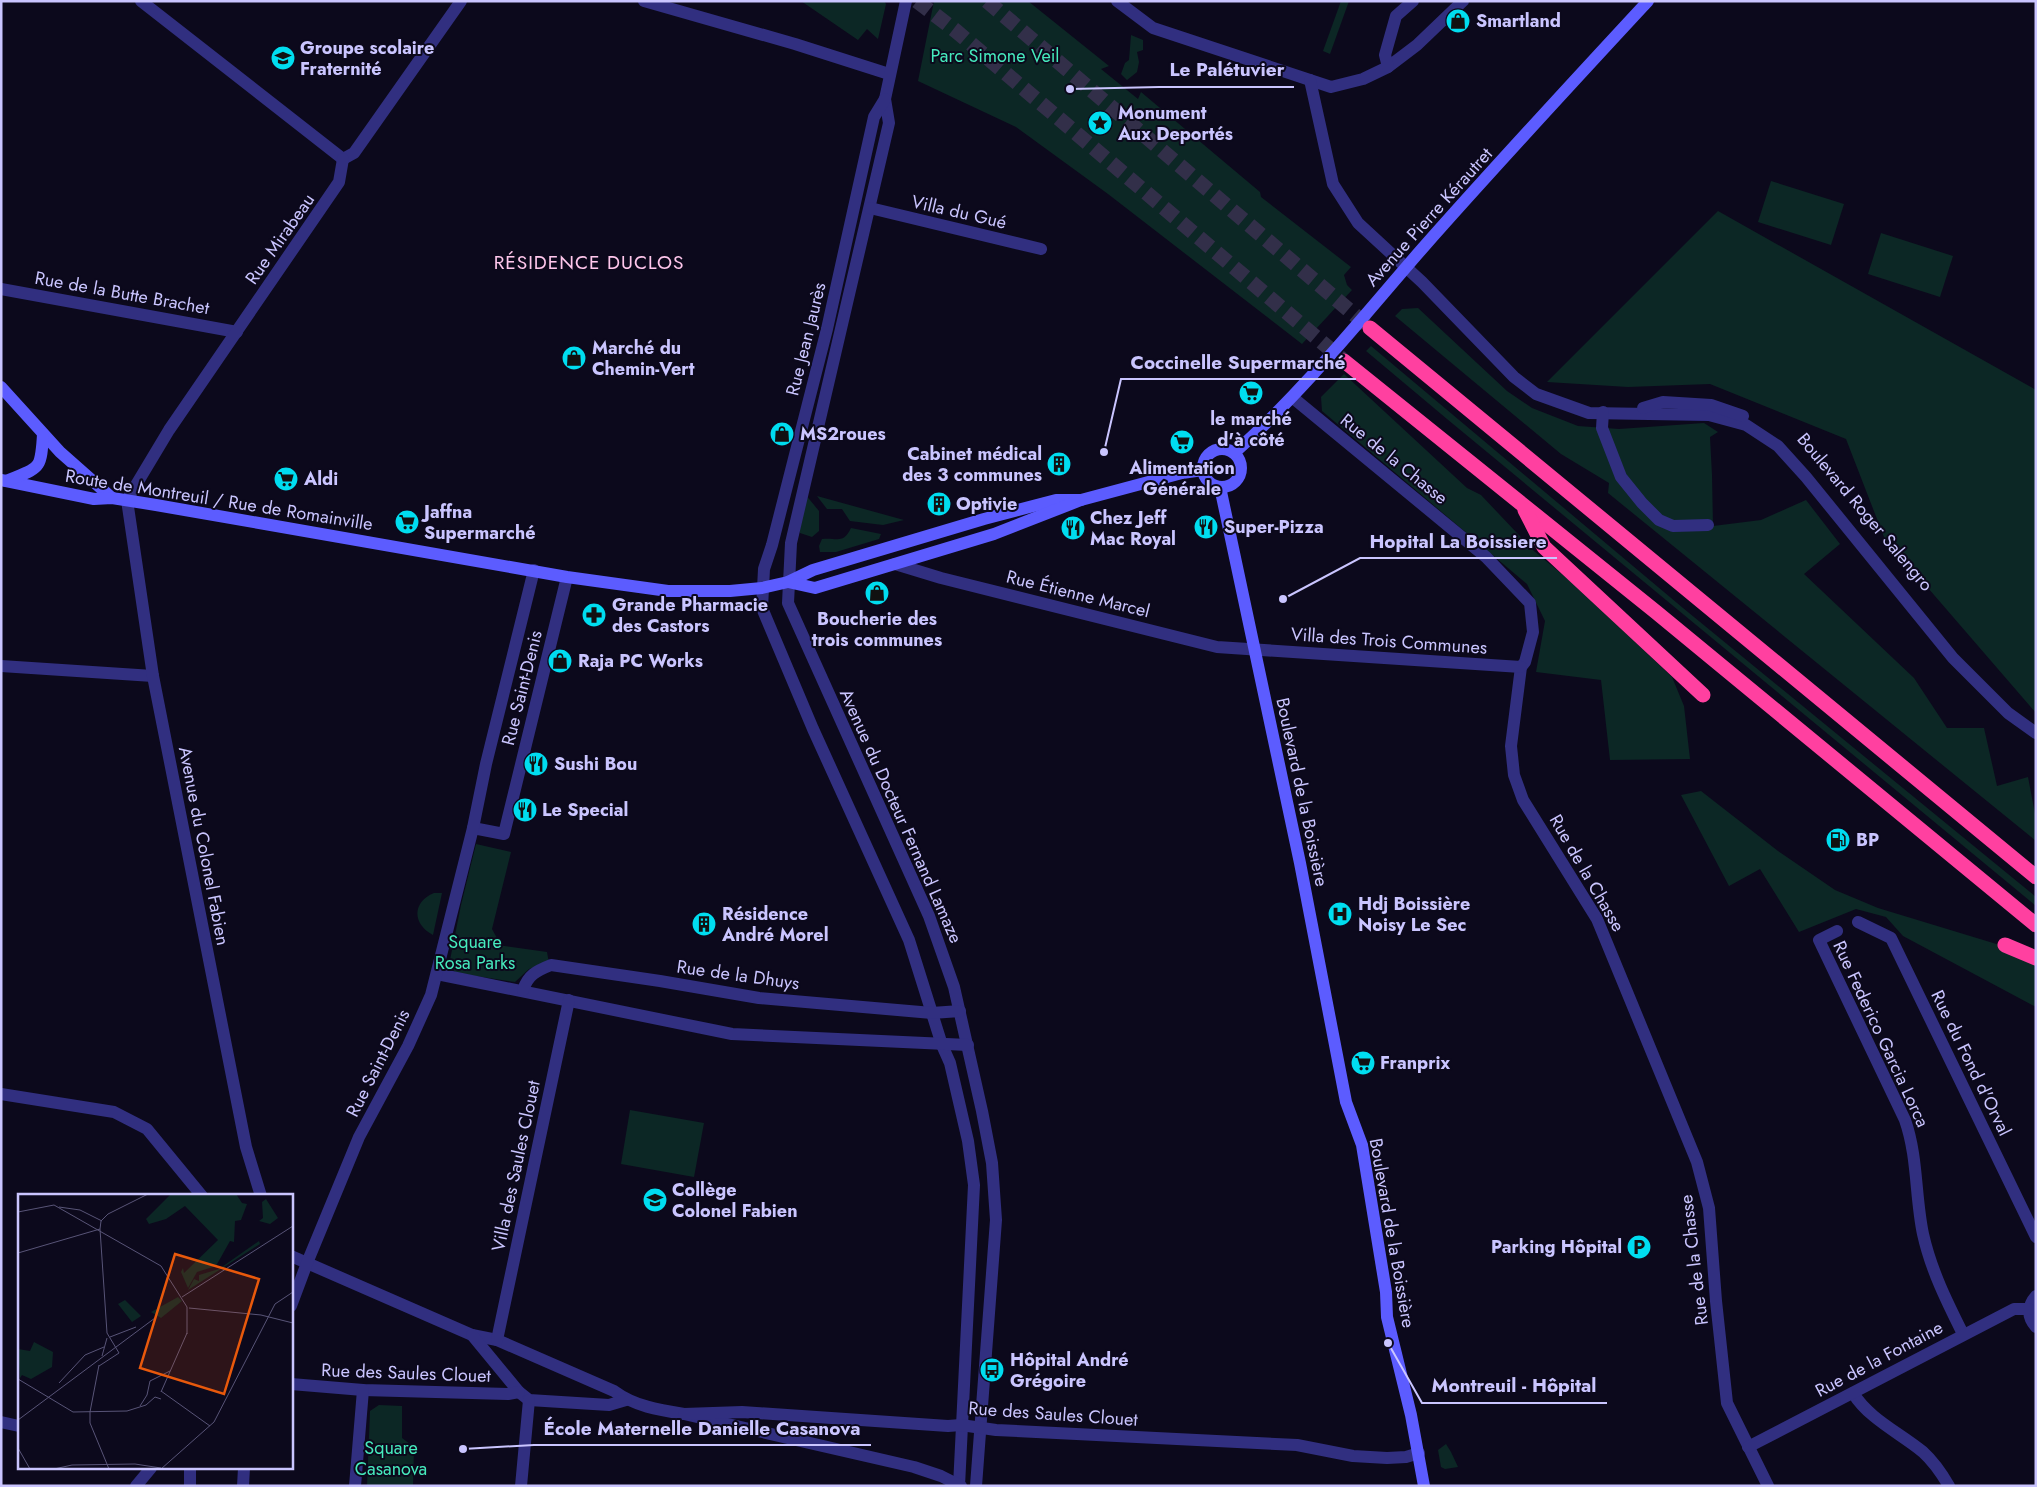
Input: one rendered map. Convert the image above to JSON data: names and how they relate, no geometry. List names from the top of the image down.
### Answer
{
  "streets": {
    "main road": ["Avenue Pierre Kérautret", "Route de Montreuil / Rue de Romainville", "Boulevard de la Boissière"],
    "street": [
      "Villa du Gué",
      "Rue Mirabeau",
      "Rue de la Butte Brachet",
      "Rue Jean Jaurès",
      "Rue de la Chasse",
      "Boulevard Roger Salengro",
      "Rue Étienne Marcel",
      "Villa des Trois Communes",
      "Rue Saint-Denis",
      "Avenue du Docteur Fernand Lamaze",
      "Avenue du Colonel Fabien",
      "Rue de la Dhuys",
      "Rue Federico Garcia Lorca",
      "Rue du Fond d'Orval",
      "Villa des Saules Clouet",
      "Rue de la Fontaine",
      "Rue des Saules Clouet"
    ]
  },
  "crossings": [
    ["Villa du Gué", "Rue Jean Jaurès"],
    ["Avenue Pierre Kérautret", "Rue de la Chasse"],
    ["Avenue Pierre Kérautret", "Boulevard Roger Salengro"],
    ["Avenue Pierre Kérautret", "Boulevard de la Boissière"],
    ["Rue Mirabeau", "Rue de la Butte Brachet"],
    ["Rue Mirabeau", "Route de Montreuil / Rue de Romainville"],
    ["Rue Mirabeau", "Avenue du Colonel Fabien"],
    ["Rue Jean Jaurès", "Route de Montreuil / Rue de Romainville"],
    ["Rue Jean Jaurès", "Avenue du Docteur Fernand Lamaze"],
    ["Rue de la Chasse", "Villa des Trois Communes"],
    ["Rue de la Chasse", "Rue de la Fontaine"],
    ["Route de Montreuil / Rue de Romainville", "Rue Saint-Denis"],
    ["Route de Montreuil / Rue de Romainville", "Avenue du Docteur Fernand Lamaze"],
    ["Route de Montreuil / Rue de Romainville", "Avenue du Colonel Fabien"],
    ["Rue Étienne Marcel", "Villa des Trois Communes"],
    ["Rue Étienne Marcel", "Boulevard de la Boissière"],
    ["Villa des Trois Communes", "Boulevard de la Boissière"],
    ["Boulevard de la Boissière", "Rue des Saules Clouet"],
    ["Avenue du Docteur Fernand Lamaze", "Rue de la Dhuys"],
    ["Avenue du Docteur Fernand Lamaze", "Rue des Saules Clouet"],
    ["Rue Federico Garcia Lorca", "Rue de la Fontaine"]
  ],
  "districts": ["RÉSIDENCE DUCLOS"],
  "parks": ["Parc Simone Veil", "Square Rosa Parks", "Square Casanova"],
  "places": {
    "shop": [
      "Smartland",
      "Marché du Chemin-Vert",
      "MS2roues",
      "Boucherie des trois communes",
      "Raja PC Works"
    ],
    "school or university": ["Groupe scolaire Fraternité", "Collège Colonel Fabien"],
    "other": [
      "Le Palétuvier",
      "Coccinelle Supermarché",
      "Hopital La Boissiere",
      "Montreuil - Hôpital",
      "École Maternelle Danielle Casanova"
    ],
    "place": ["Monument Aux Deportés"],
    "supermarket": [
      "le marché d'à côté",
      "Alimentation Générale",
      "Aldi",
      "Jaffna Supermarché",
      "Franprix"
    ],
    "building": ["Cabinet médical des 3 communes", "Optivie", "Résidence André Morel"],
    "restaurant": [
      "Super-Pizza",
      "Chez Jeff Mac Royal",
      "Sushi Bou",
      "Le Special"
    ],
    "pharmacy": ["Grande Pharmacie des Castors"],
    "fuel station": ["BP"],
    "hospital": ["Hdj Boissière Noisy Le Sec"],
    "parking": ["Parking Hôpital"],
    "bus stop": ["Hôpital André Grégoire"]
  }
}
